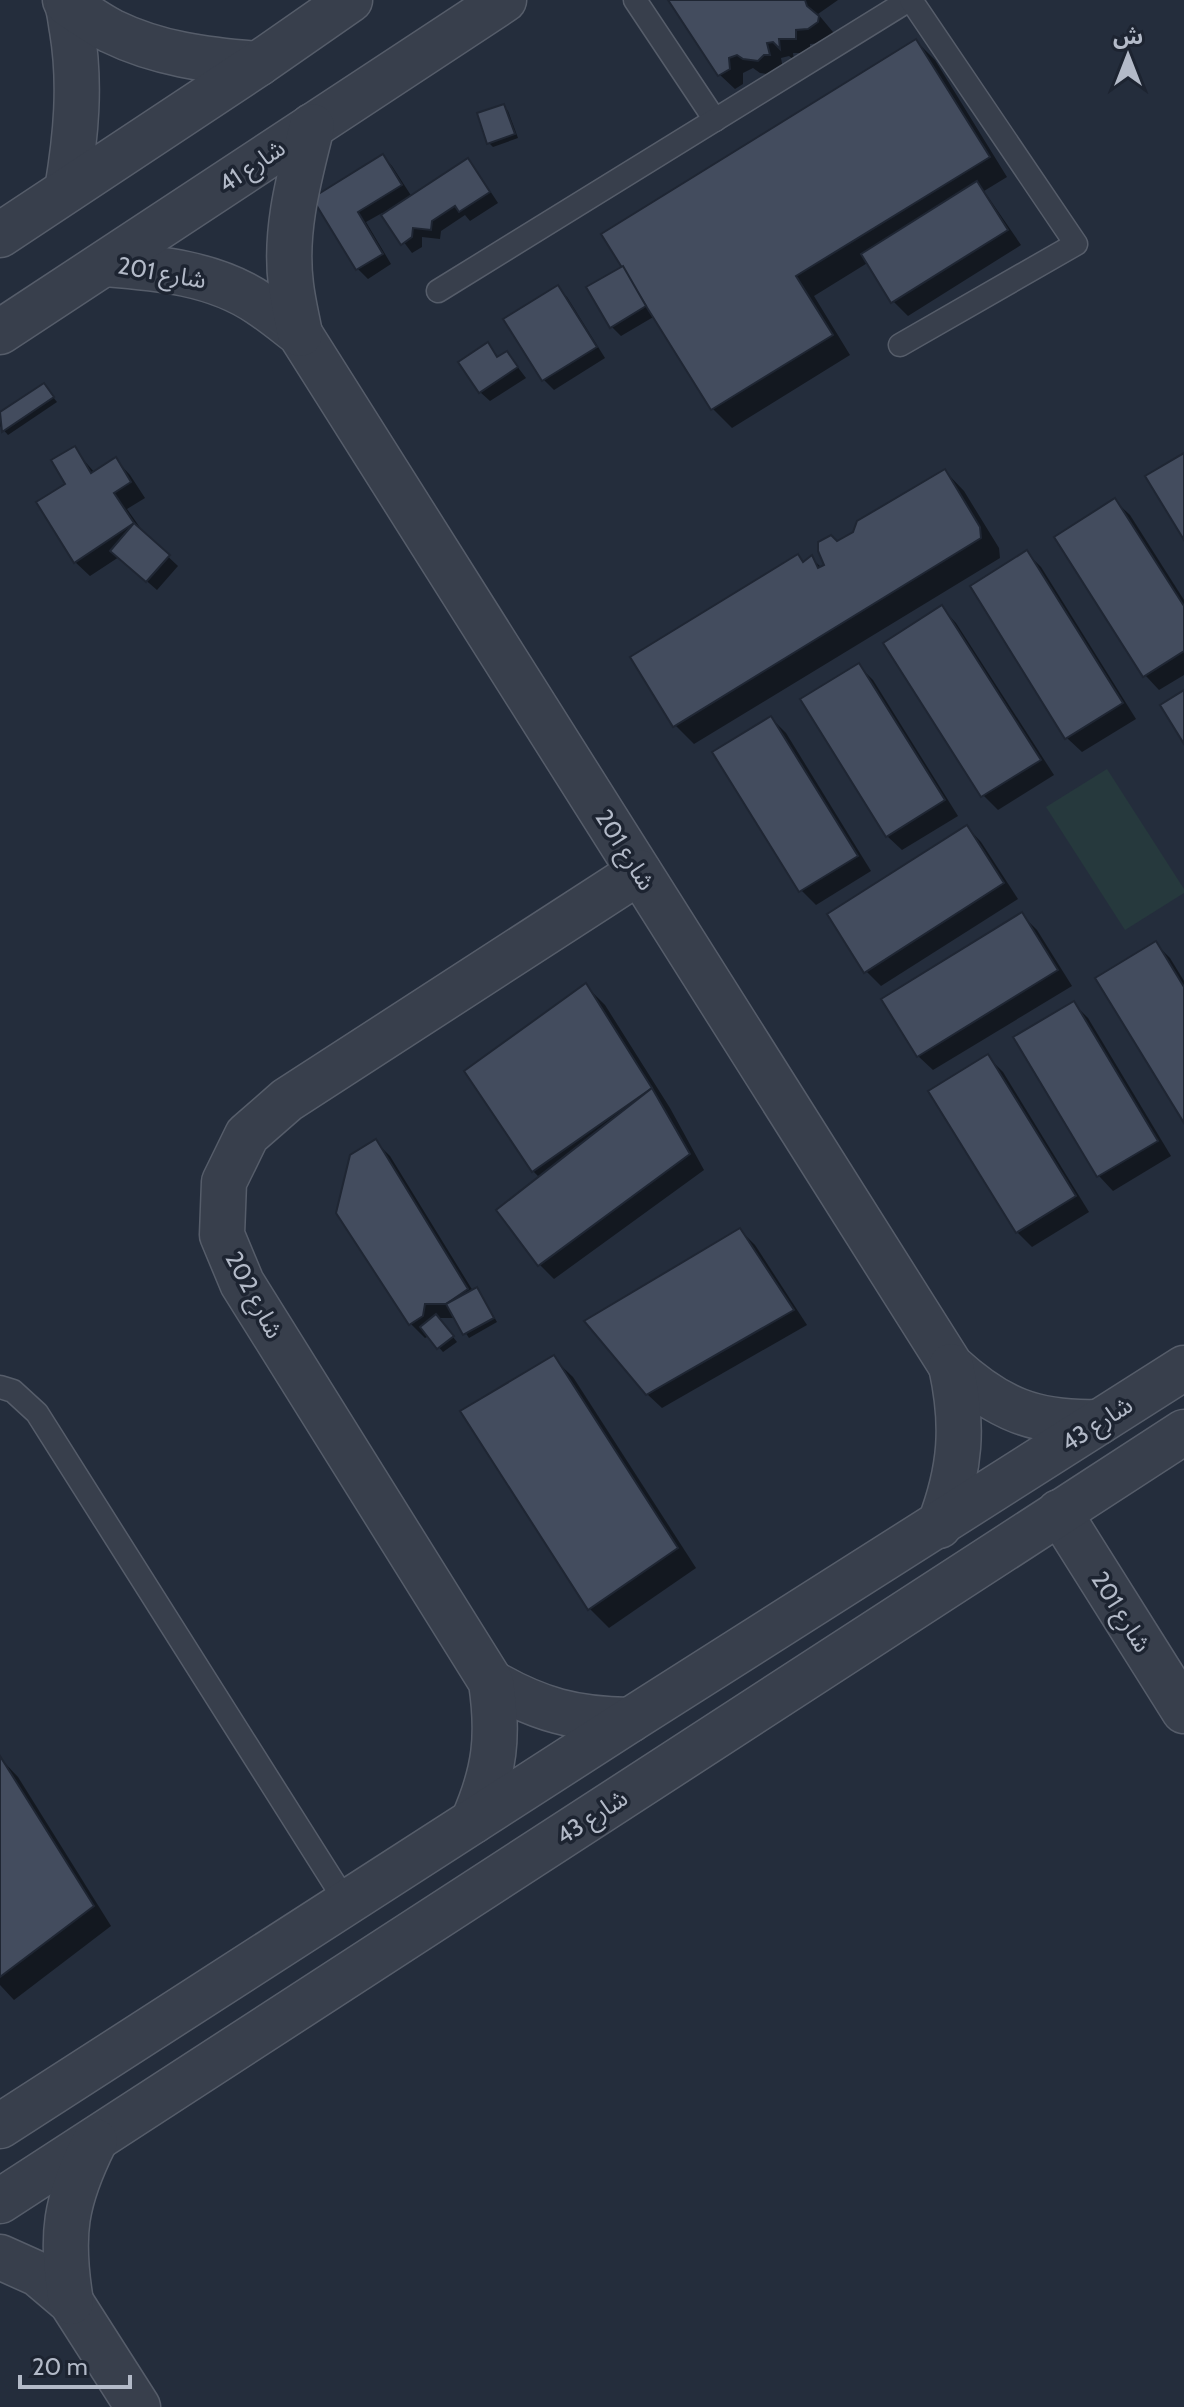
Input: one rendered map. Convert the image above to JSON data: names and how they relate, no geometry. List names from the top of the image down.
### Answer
{
  "streets": {
    "street": [
      "شارع 41",
      "شارع 201",
      "شارع 202",
      "شارع 43"
    ]
  },
  "crossings": [
    ["شارع 41", "شارع 201"],
    ["شارع 201", "شارع 202"],
    ["شارع 201", "شارع 43"],
    ["شارع 202", "شارع 43"]
  ],
  "scale_bar": "20 m",
  "north": "top"
}
